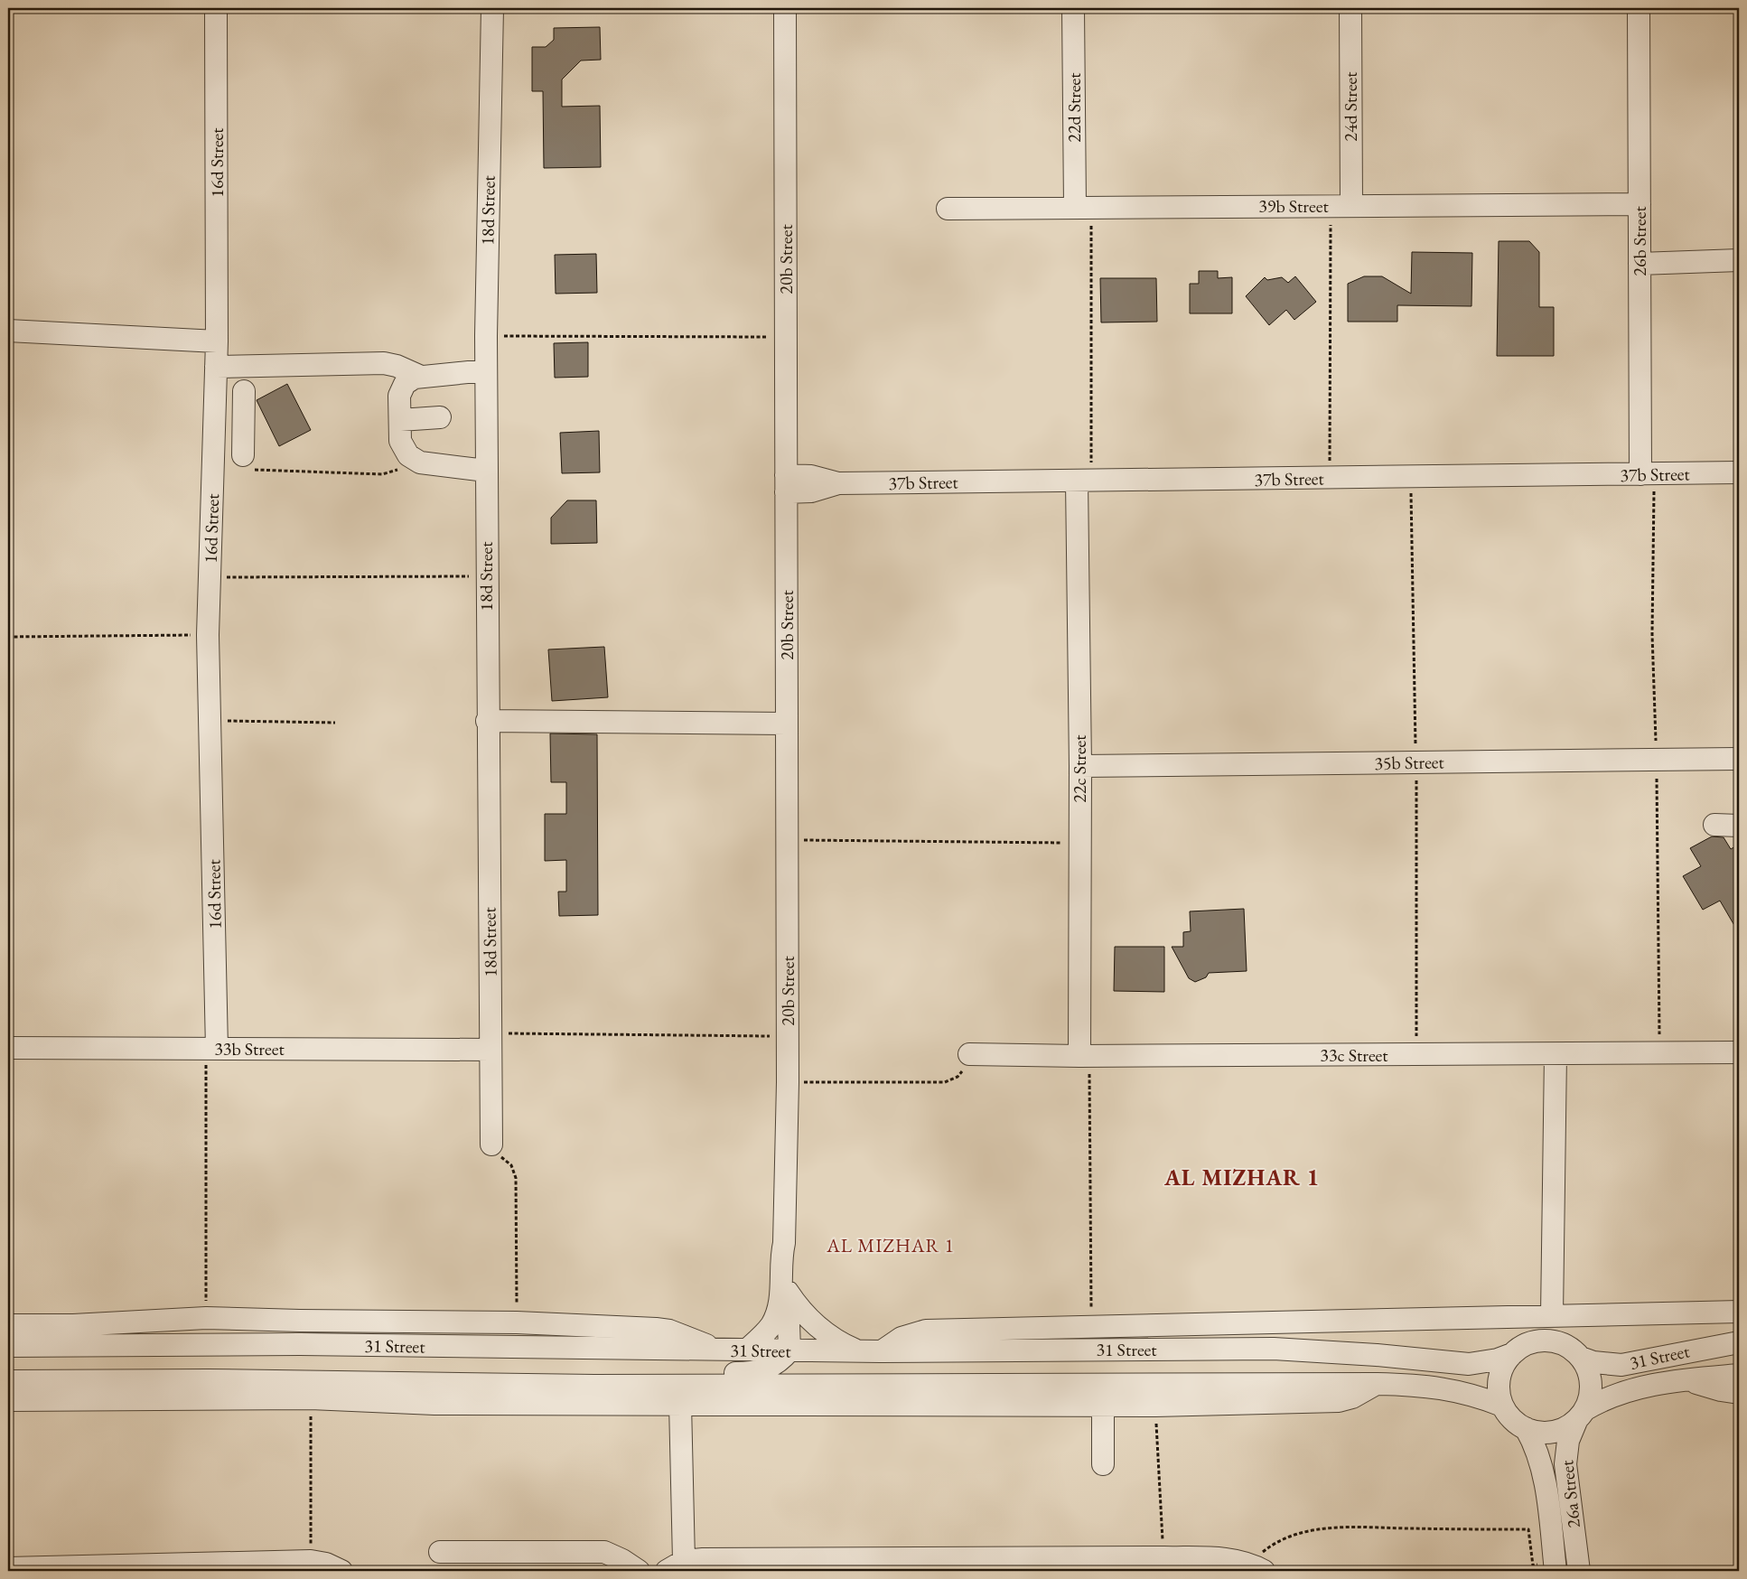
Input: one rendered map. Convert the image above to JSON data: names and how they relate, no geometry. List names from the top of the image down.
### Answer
{
  "streets": {
    "street": [
      "24d Street",
      "22d Street",
      "16d Street",
      "39b Street",
      "18d Street",
      "26b Street",
      "20b Street",
      "37b Street",
      "35b Street",
      "22c Street",
      "33b Street",
      "33c Street",
      "31 Street",
      "26a Street"
    ]
  },
  "crossings": [
    ["24d Street", "39b Street"],
    ["22d Street", "39b Street"],
    ["16d Street", "33b Street"],
    ["39b Street", "26b Street"],
    ["18d Street", "33b Street"],
    ["26b Street", "37b Street"],
    ["20b Street", "37b Street"],
    ["20b Street", "31 Street"],
    ["37b Street", "22c Street"],
    ["35b Street", "22c Street"],
    ["22c Street", "33c Street"],
    ["31 Street", "26a Street"]
  ],
  "districts": ["AL MIZHAR 1", "AL MIZHAR 1"]
}
